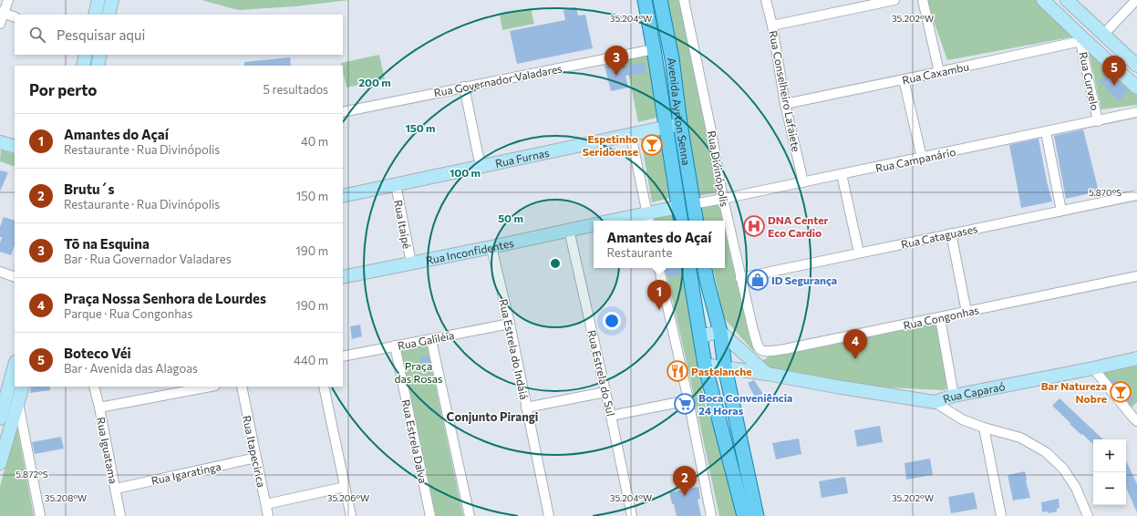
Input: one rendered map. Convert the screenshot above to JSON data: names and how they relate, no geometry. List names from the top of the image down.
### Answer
{
  "streets": {
    "main road": [
      "Avenida Ayrton Senna",
      "Rua Furnas",
      "Rua Inconfidentes",
      "Rua Caparaó"
    ],
    "street": [
      "Rua Caxambu",
      "Rua Governador Valadares",
      "Rua Curvelo",
      "Rua Conselheiro Lafaiete",
      "Rua Campanário",
      "Rua Divinópolis",
      "Rua Itaipé",
      "Rua Cataguases",
      "Rua Congonhas",
      "Rua Galiléia",
      "Rua Estrela do Indaiá",
      "Rua Estrela do Sul",
      "Rua Estrela Dalva",
      "Rua Iguatama",
      "Rua Itapecirica",
      "Rua Igaratinga"
    ]
  },
  "crossings": [
    ["Rua Caxambu", "Rua Curvelo"],
    ["Rua Caxambu", "Rua Conselheiro Lafaiete"],
    ["Rua Governador Valadares", "Avenida Ayrton Senna"],
    ["Rua Curvelo", "Rua Campanário"],
    ["Rua Conselheiro Lafaiete", "Rua Campanário"],
    ["Avenida Ayrton Senna", "Rua Furnas"],
    ["Avenida Ayrton Senna", "Rua Campanário"],
    ["Avenida Ayrton Senna", "Rua Inconfidentes"],
    ["Rua Furnas", "Rua Itaipé"],
    ["Rua Campanário", "Rua Divinópolis"],
    ["Rua Divinópolis", "Rua Cataguases"],
    ["Rua Divinópolis", "Rua Congonhas"],
    ["Rua Itaipé", "Rua Inconfidentes"],
    ["Rua Inconfidentes", "Rua Estrela do Indaiá"],
    ["Rua Inconfidentes", "Rua Estrela do Sul"],
    ["Rua Galiléia", "Rua Estrela do Indaiá"],
    ["Rua Galiléia", "Rua Estrela Dalva"],
    ["Rua Iguatama", "Rua Igaratinga"],
    ["Rua Itapecirica", "Rua Igaratinga"]
  ],
  "districts": ["Conjunto Pirangi"],
  "parks": ["Praça das Rosas"],
  "places": {
    "bar": ["Espetinho Seridoense", "Bar Natureza Nobre"],
    "hospital": ["DNA Center Eco Cardio"],
    "shop": ["ID Segurança"],
    "restaurant": ["Pastelanche"],
    "supermarket": ["Boca Conveniência 24 Horas"]
  },
  "page": {
    "search": "Pesquisar aqui",
    "pins": [
      "3",
      "5",
      "1",
      "4",
      "2"
    ],
    "heading": ["Por perto", "5 resultados"],
    "list": [
      {
        "mark": "1",
        "name": "Amantes do Açaí",
        "note": "Restaurante · Rua Divinópolis",
        "value": "40 m"
      },
      {
        "mark": "2",
        "name": "Brutu´s",
        "note": "Restaurante · Rua Divinópolis",
        "value": "150 m"
      },
      {
        "mark": "3",
        "name": "Tō na Esquina",
        "note": "Bar · Rua Governador Valadares",
        "value": "190 m"
      },
      {
        "mark": "4",
        "name": "Praça Nossa Senhora de Lourdes",
        "note": "Parque · Rua Congonhas",
        "value": "190 m"
      },
      {
        "mark": "5",
        "name": "Boteco Véi",
        "note": "Bar · Avenida das Alagoas",
        "value": "440 m"
      }
    ],
    "popup": ["Amantes do Açaí", "Restaurante"],
    "map_buttons": ["+", "−"]
  },
  "coordinates": [
    "35.204°W",
    "35.202°W",
    "5.870°S",
    "5.872°S",
    "35.208°W",
    "35.206°W"
  ],
  "rings": [
    "200 m",
    "150 m",
    "100 m",
    "50 m"
  ]
}
